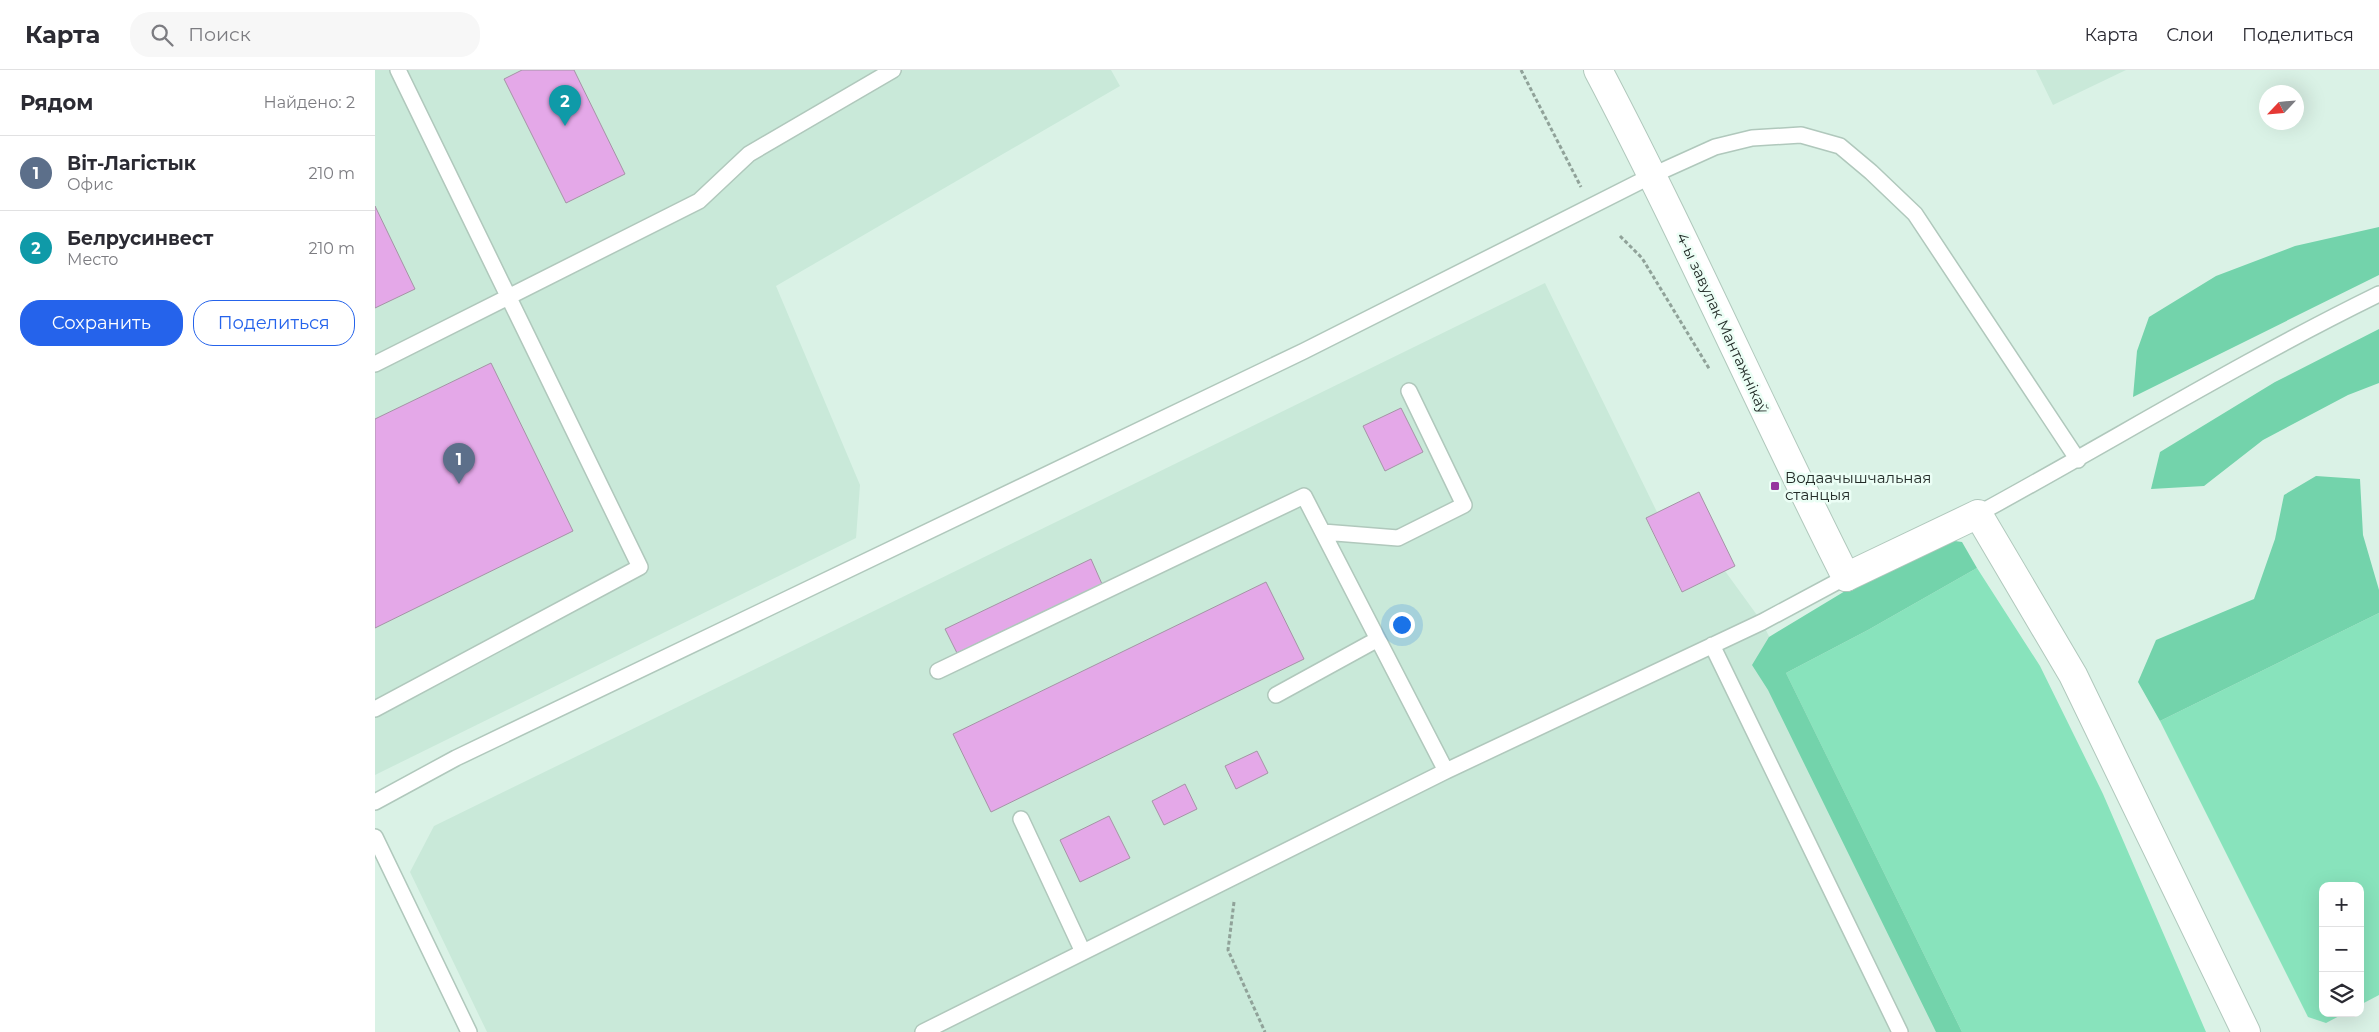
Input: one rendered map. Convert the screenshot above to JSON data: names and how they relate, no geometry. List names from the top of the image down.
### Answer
{
  "streets": {
    "street": ["4-ы завулак Мантажнікаў"]
  },
  "places": {
    "transit": ["Водаачышчальная станцыя"]
  },
  "north": "bottom left",
  "page": {
    "header": "Карта",
    "search": "Поиск",
    "nav": ["Карта", "Слои", "Поделиться"],
    "heading": ["Рядом", "Найдено: 2"],
    "pins": ["2", "1"],
    "list": [
      {
        "mark": "1",
        "name": "Віт-Лагістык",
        "note": "Офис",
        "value": "210 m"
      },
      {
        "mark": "2",
        "name": "Белрусинвест",
        "note": "Место",
        "value": "210 m"
      }
    ],
    "buttons": ["Сохранить", "Поделиться"],
    "map_buttons": ["+", "−"]
  }
}
